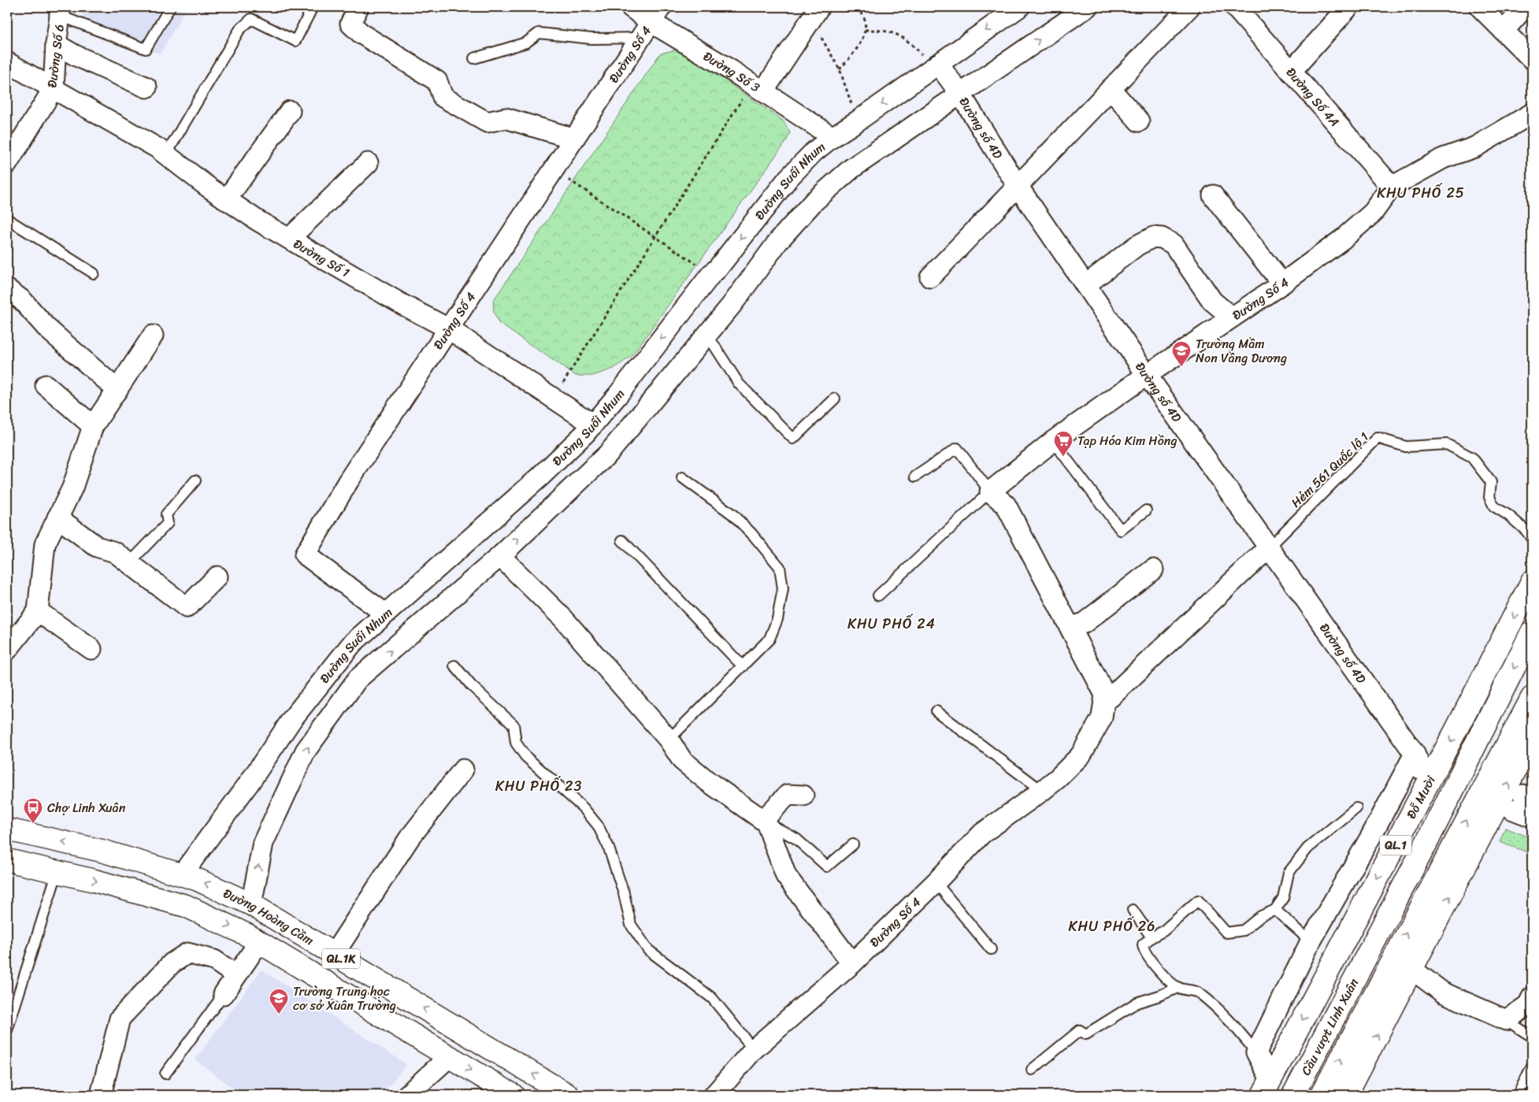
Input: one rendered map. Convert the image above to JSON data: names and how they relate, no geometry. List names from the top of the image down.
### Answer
{
  "streets": {
    "main road": [
      "Đỗ Mười",
      "QL.1",
      "Đường Hoàng Cầm",
      "QL.1K",
      "Cầu vượt Linh Xuân"
    ],
    "street": [
      "Đường Số 4",
      "Đường Số 6",
      "Đường Số 3",
      "Đường Số 4A",
      "Đường số 4D",
      "Đường Suối Nhum",
      "Đường Số 1"
    ],
    "lane": ["Hẻm 561 Quốc lộ 1"]
  },
  "crossings": [
    ["Đường Số 4", "Đường Số 3"],
    ["Đường Số 4", "Đường Số 4A"],
    ["Đường Số 4", "Đường số 4D"],
    ["Đường Số 4", "Đường Suối Nhum"],
    ["Đường Số 4", "Đường Số 1"],
    ["Đường Số 6", "Đường Số 1"],
    ["Đường Số 3", "Đường Suối Nhum"],
    ["Đường số 4D", "Đường Suối Nhum"],
    ["Đường số 4D", "Hẻm 561 Quốc lộ 1"],
    ["Đường Suối Nhum", "Đường Số 1"],
    ["Đường Suối Nhum", "Đường Hoàng Cầm"],
    ["Đỗ Mười", "Cầu vượt Linh Xuân"]
  ],
  "districts": [
    "KHU PHỐ 25",
    "KHU PHỐ 24",
    "KHU PHỐ 23",
    "KHU PHỐ 26"
  ],
  "places": {
    "school or university": ["Trường Mầm Non Vầng Dương", "Trường Trung học cơ sở Xuân Trường"],
    "supermarket": ["Tạp Hóa Kim Hồng"],
    "bus stop": ["Chợ Linh Xuân"]
  }
}
